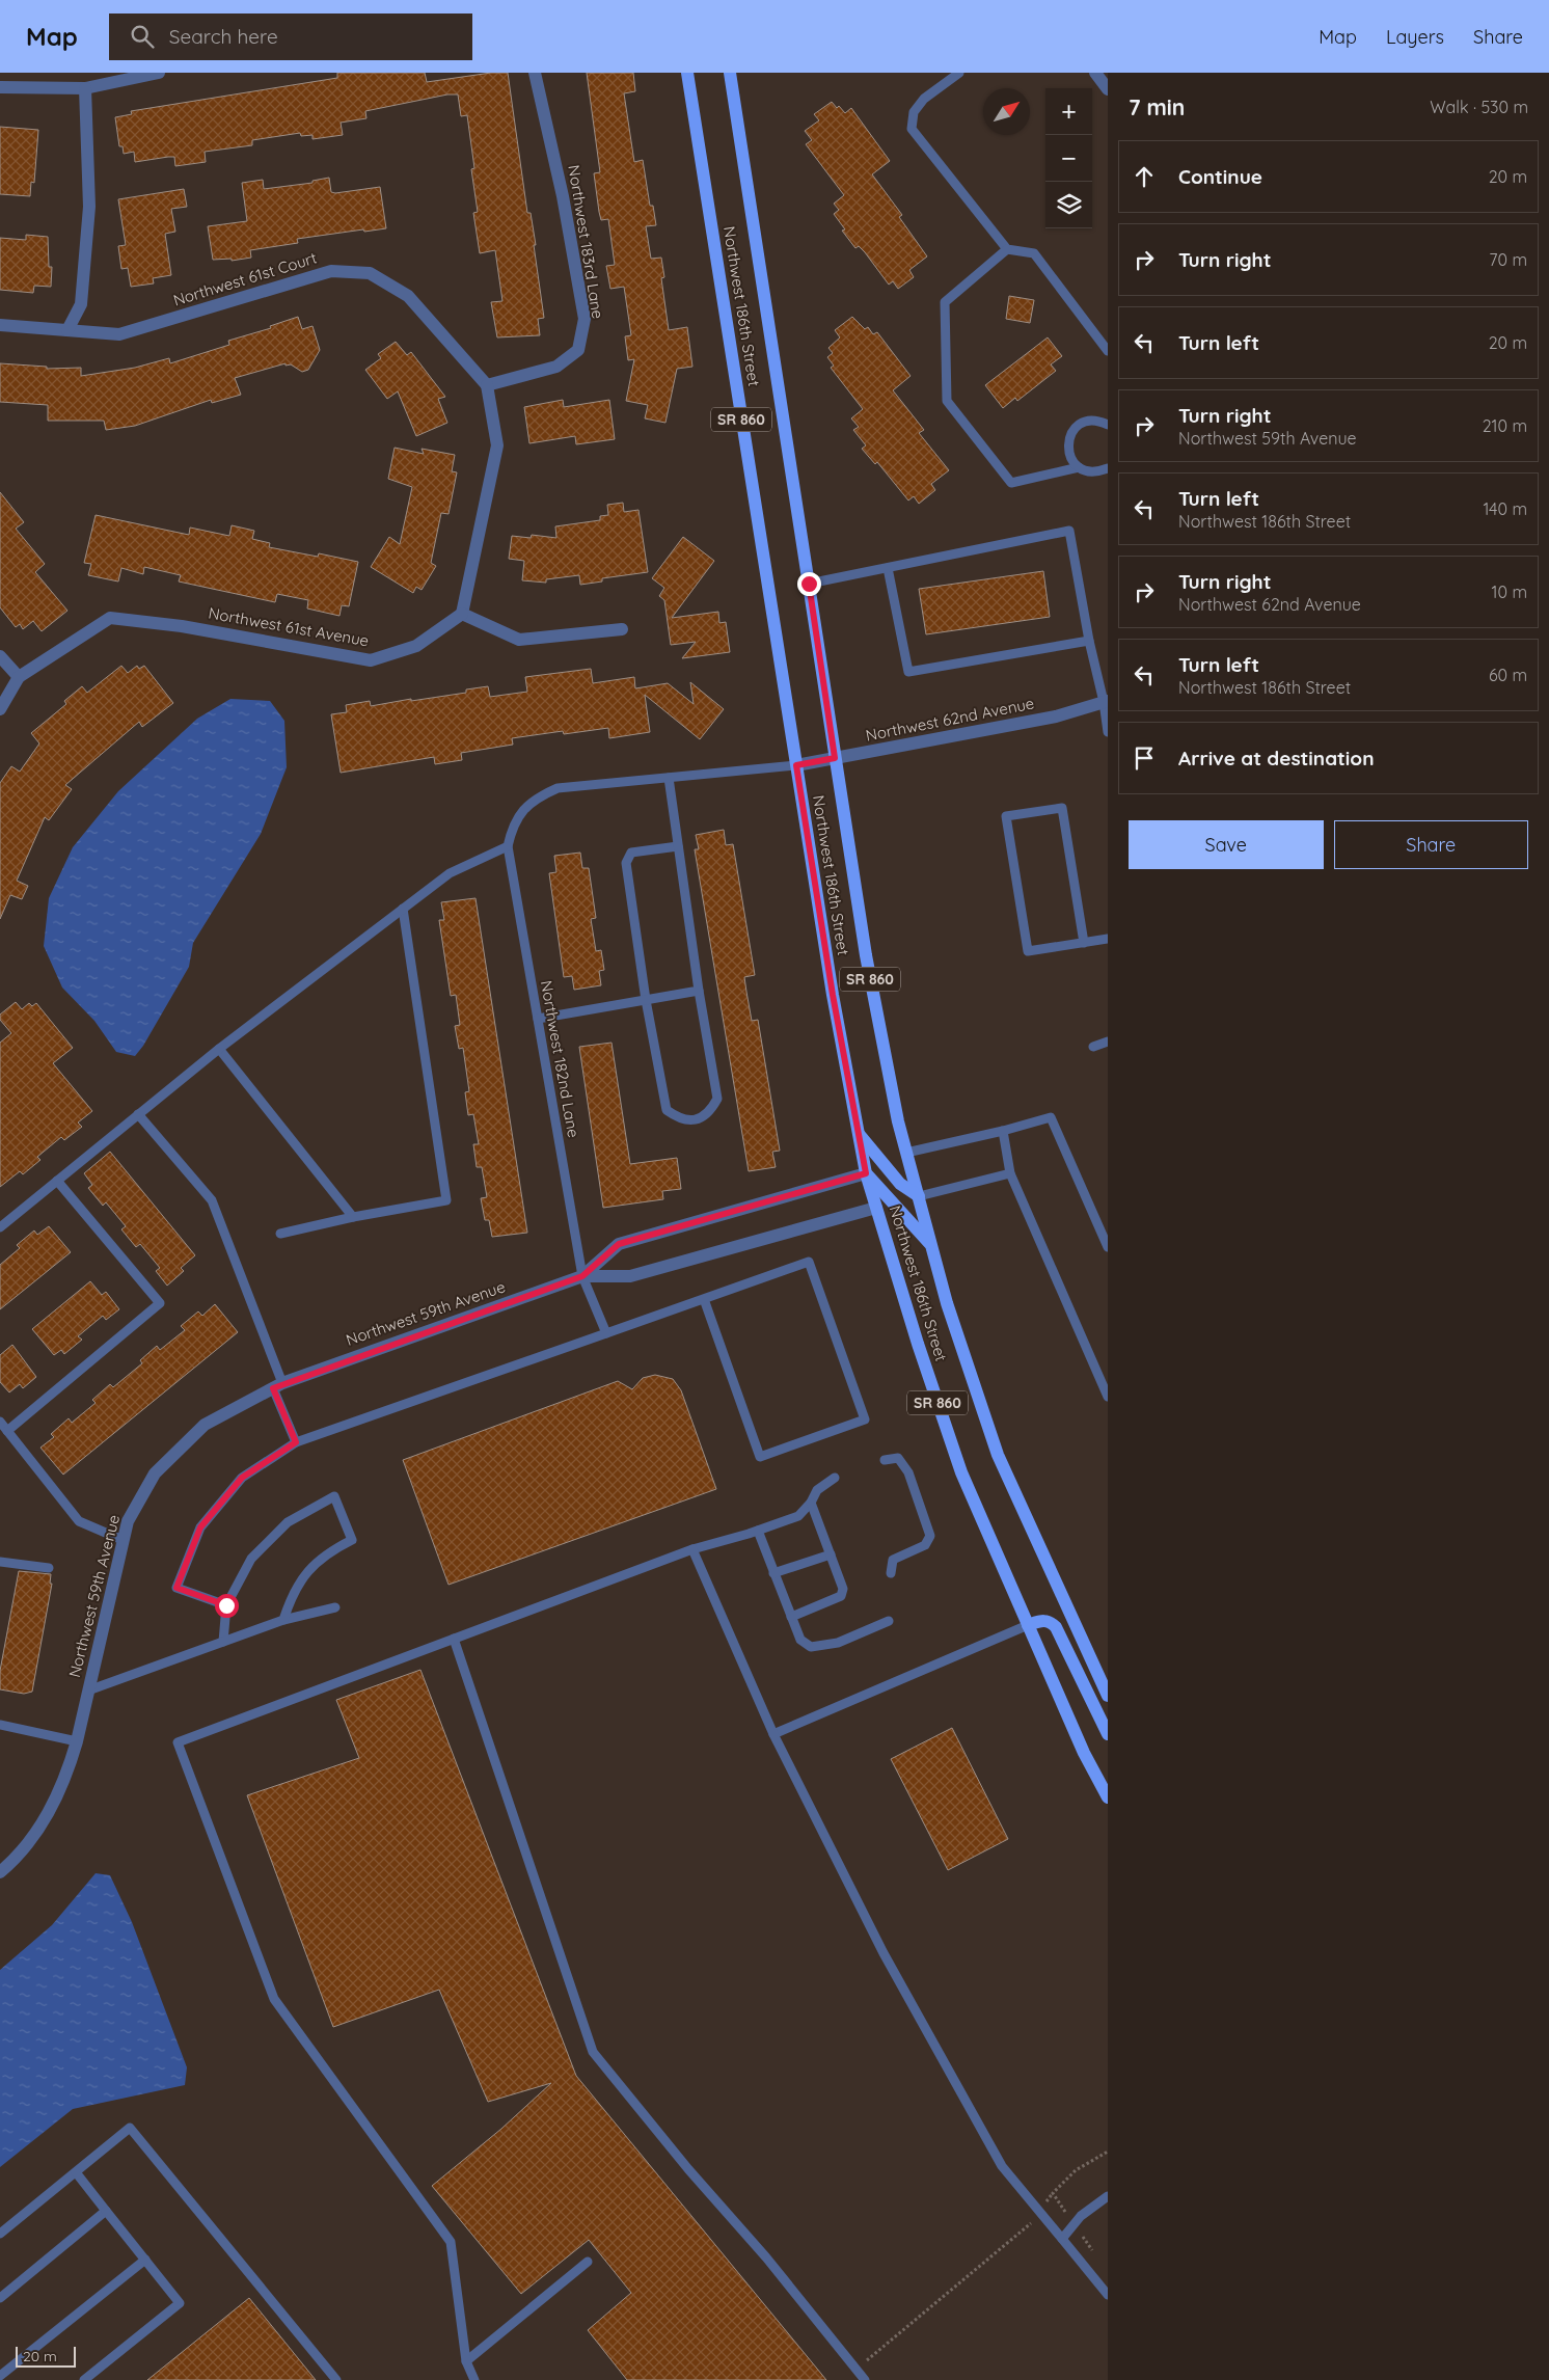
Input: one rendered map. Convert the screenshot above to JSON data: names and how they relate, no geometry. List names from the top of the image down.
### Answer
{
  "streets": {
    "main road": ["Northwest 186th Street", "SR 860"],
    "street": [
      "Northwest 183rd Lane",
      "Northwest 61st Court",
      "Northwest 61st Avenue",
      "Northwest 62nd Avenue",
      "Northwest 59th Avenue"
    ],
    "lane": ["Northwest 182nd Lane"]
  },
  "crossings": [
    ["Northwest 183rd Lane", "Northwest 61st Court"],
    ["Northwest 186th Street", "Northwest 62nd Avenue"],
    ["Northwest 186th Street", "Northwest 59th Avenue"],
    ["Northwest 182nd Lane", "Northwest 59th Avenue"]
  ],
  "scale_bar": "20 m",
  "north": "top right",
  "page": {
    "header": "Map",
    "search": "Search here",
    "nav": ["Map", "Layers", "Share"],
    "heading": ["7 min", "Walk · 530 m"],
    "map_buttons": ["+", "−"],
    "list": [
      ["Continue", "20 m"],
      ["Turn right", "70 m"],
      ["Turn left", "20 m"],
      ["Turn right", "Northwest 59th Avenue", "210 m"],
      ["Turn left", "Northwest 186th Street", "140 m"],
      ["Turn right", "Northwest 62nd Avenue", "10 m"],
      ["Turn left", "Northwest 186th Street", "60 m"],
      "Arrive at destination"
    ],
    "buttons": ["Save", "Share"],
    "scale": "20 m"
  }
}
